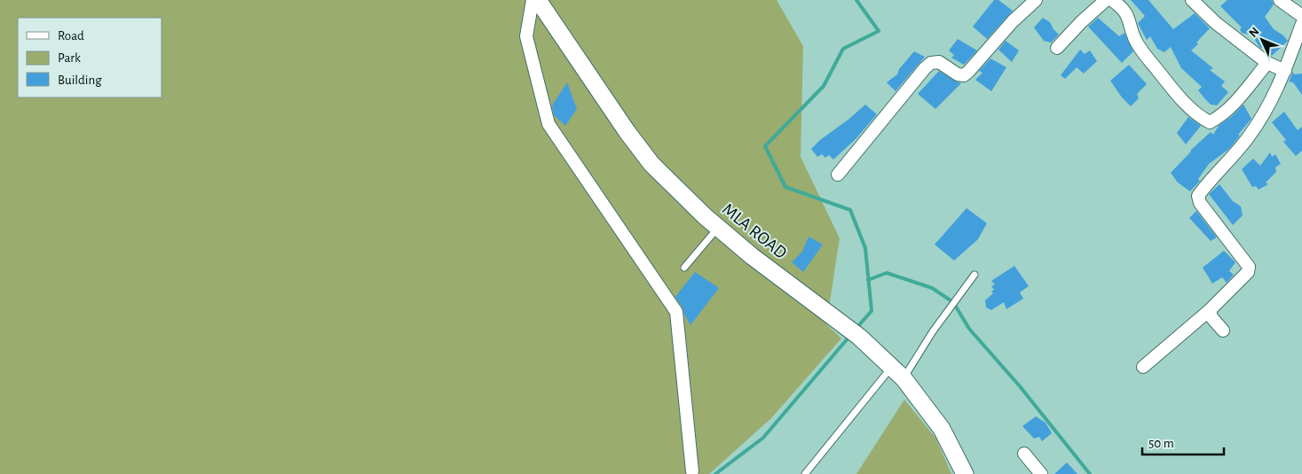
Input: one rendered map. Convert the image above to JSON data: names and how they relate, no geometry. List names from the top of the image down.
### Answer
{
  "streets": {
    "street": ["MLA ROAD"]
  },
  "legend": ["Road", "Park", "Building"],
  "scale_bar": "50 m",
  "north": "top left"
}
